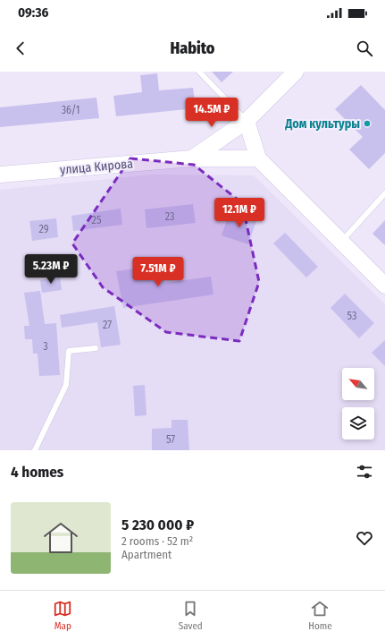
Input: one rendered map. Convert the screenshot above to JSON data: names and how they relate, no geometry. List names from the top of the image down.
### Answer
{
  "streets": {
    "street": ["улица Кирова"]
  },
  "places": ["Дом культуры"],
  "house_numbers": [
    "36/1",
    "23",
    "25",
    "29",
    "53",
    "27",
    "3",
    "57"
  ],
  "north": "top left",
  "page": {
    "status": "09:36",
    "header": "Habito",
    "price": [
      "14.5M ₽",
      "12.1M ₽",
      "5.23M ₽",
      "7.51M ₽"
    ],
    "heading": "4 homes",
    "list": [
      {
        "name": "5 230 000 ₽",
        "note": "2 rooms · 52 m² · Apartment"
      }
    ],
    "tabs": ["Map", "Saved", "Home"]
  }
}
